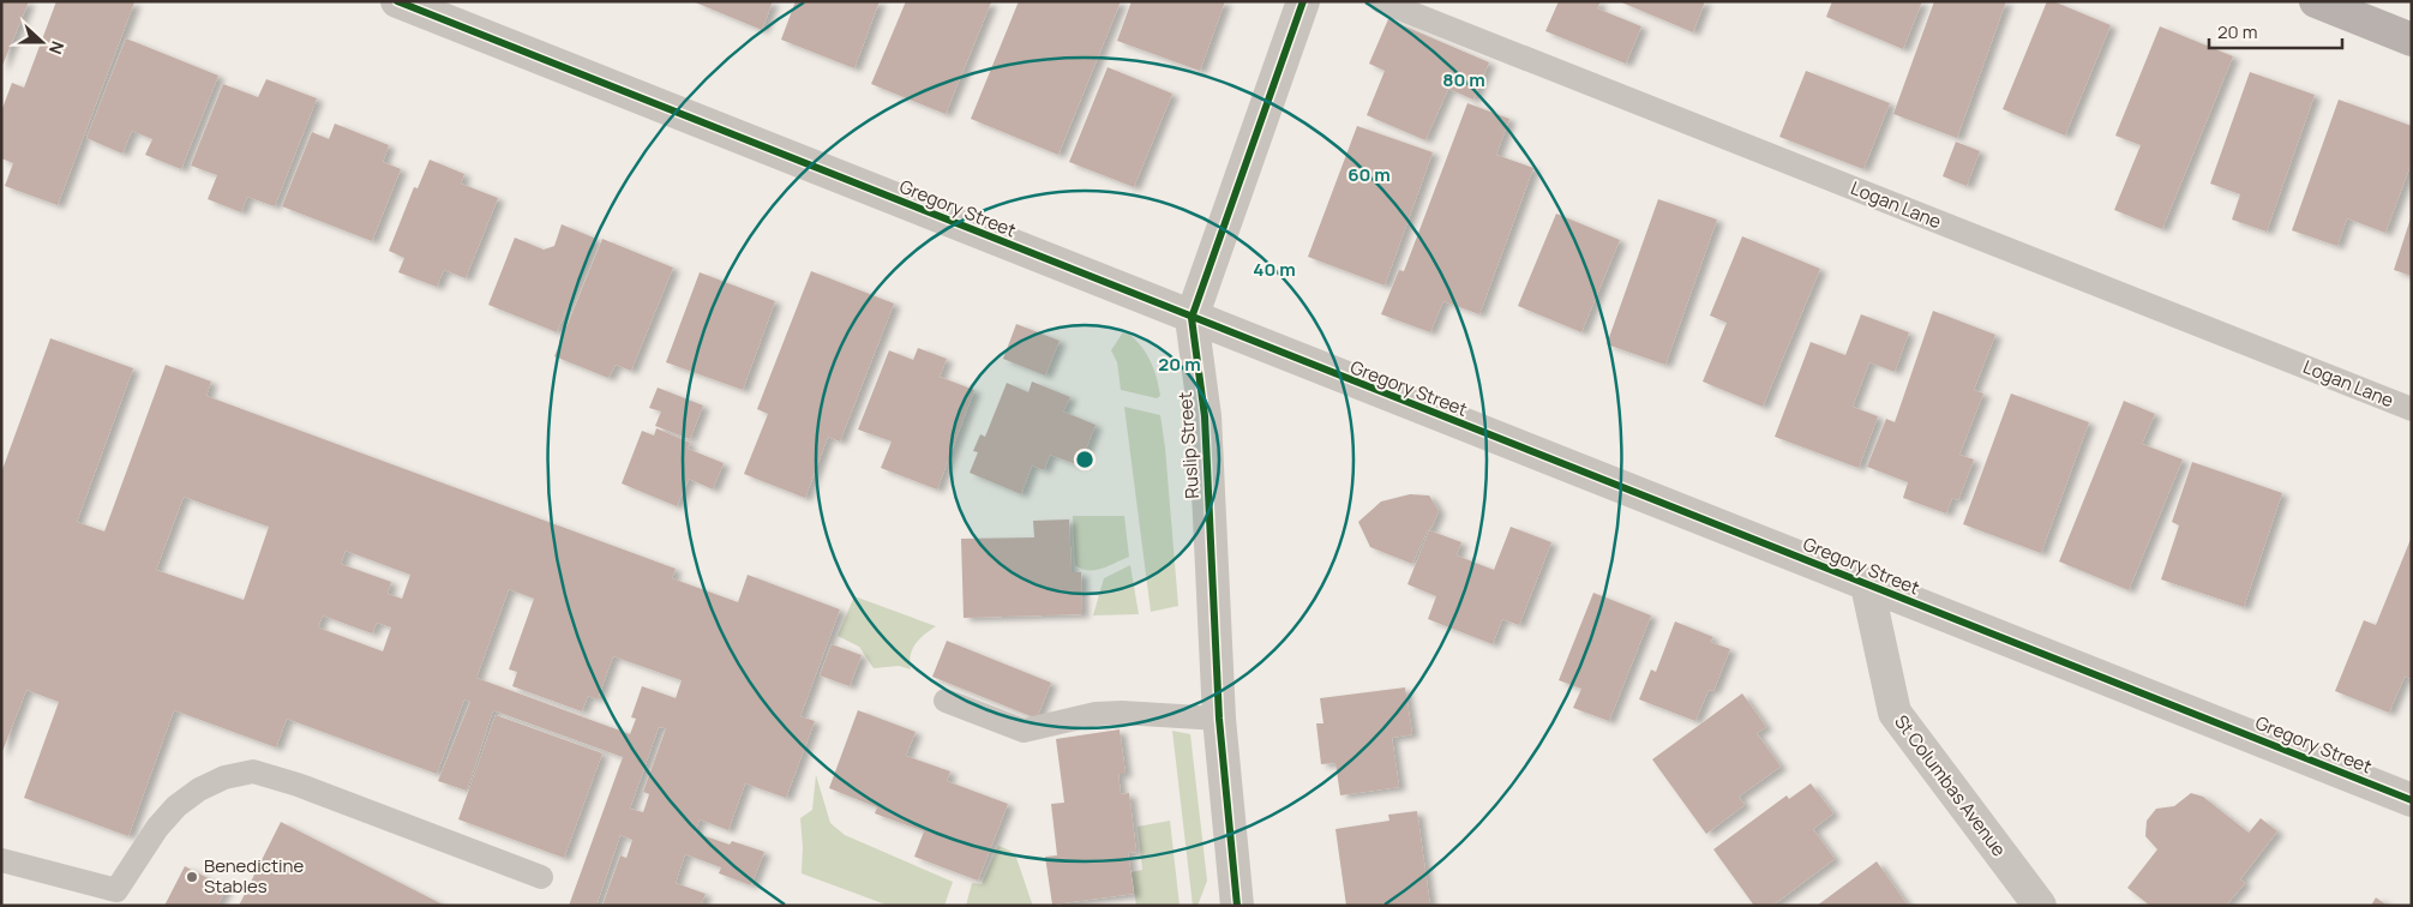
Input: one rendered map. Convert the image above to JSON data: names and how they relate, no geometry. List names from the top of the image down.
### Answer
{
  "streets": {
    "street": ["Gregory Street", "Ruslip Street", "St Columbas Avenue"],
    "lane": ["Logan Lane"]
  },
  "crossings": [
    ["Gregory Street", "Ruslip Street"],
    ["Gregory Street", "St Columbas Avenue"]
  ],
  "places": ["Benedictine Stables"],
  "scale_bar": "20 m",
  "north": "right",
  "rings": [
    "80 m",
    "60 m",
    "40 m",
    "20 m"
  ]
}
